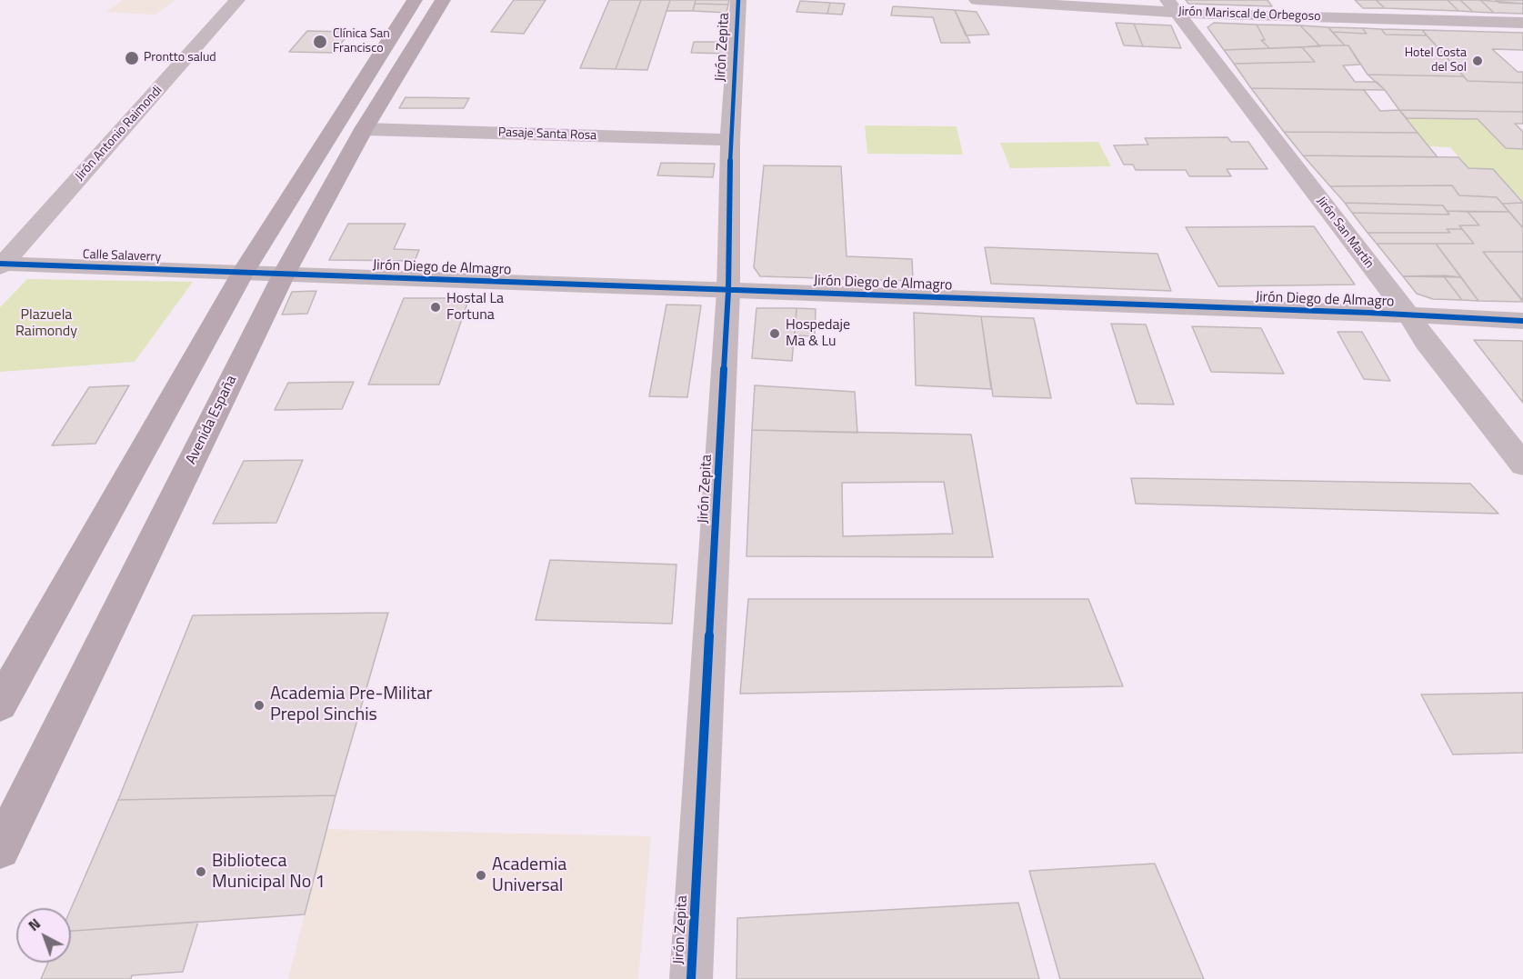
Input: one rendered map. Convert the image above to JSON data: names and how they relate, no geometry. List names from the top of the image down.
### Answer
{
  "streets": {
    "main road": ["Avenida España"],
    "street": [
      "Jirón Mariscal de Orbegoso",
      "Jirón Zepita",
      "Jirón Antonio Raimondi",
      "Pasaje Santa Rosa",
      "Jirón San Martín",
      "Calle Salaverry",
      "Jirón Diego de Almagro"
    ]
  },
  "crossings": [
    ["Jirón Mariscal de Orbegoso", "Jirón San Martín"],
    ["Jirón Zepita", "Pasaje Santa Rosa"],
    ["Jirón Zepita", "Jirón Diego de Almagro"],
    ["Jirón Antonio Raimondi", "Calle Salaverry"],
    ["Pasaje Santa Rosa", "Avenida España"],
    ["Jirón San Martín", "Jirón Diego de Almagro"],
    ["Calle Salaverry", "Jirón Diego de Almagro"],
    ["Jirón Diego de Almagro", "Avenida España"]
  ],
  "parks": ["Plazuela Raimondy"],
  "places": [
    "Clínica San Francisco",
    "Prontto salud",
    "Hotel Costa del Sol",
    "Hostal La Fortuna",
    "Hospedaje Ma & Lu",
    "Academia Pre-Militar Prepol Sinchis",
    "Biblioteca Municipal No 1",
    "Academia Universal"
  ],
  "north": "top left"
}
